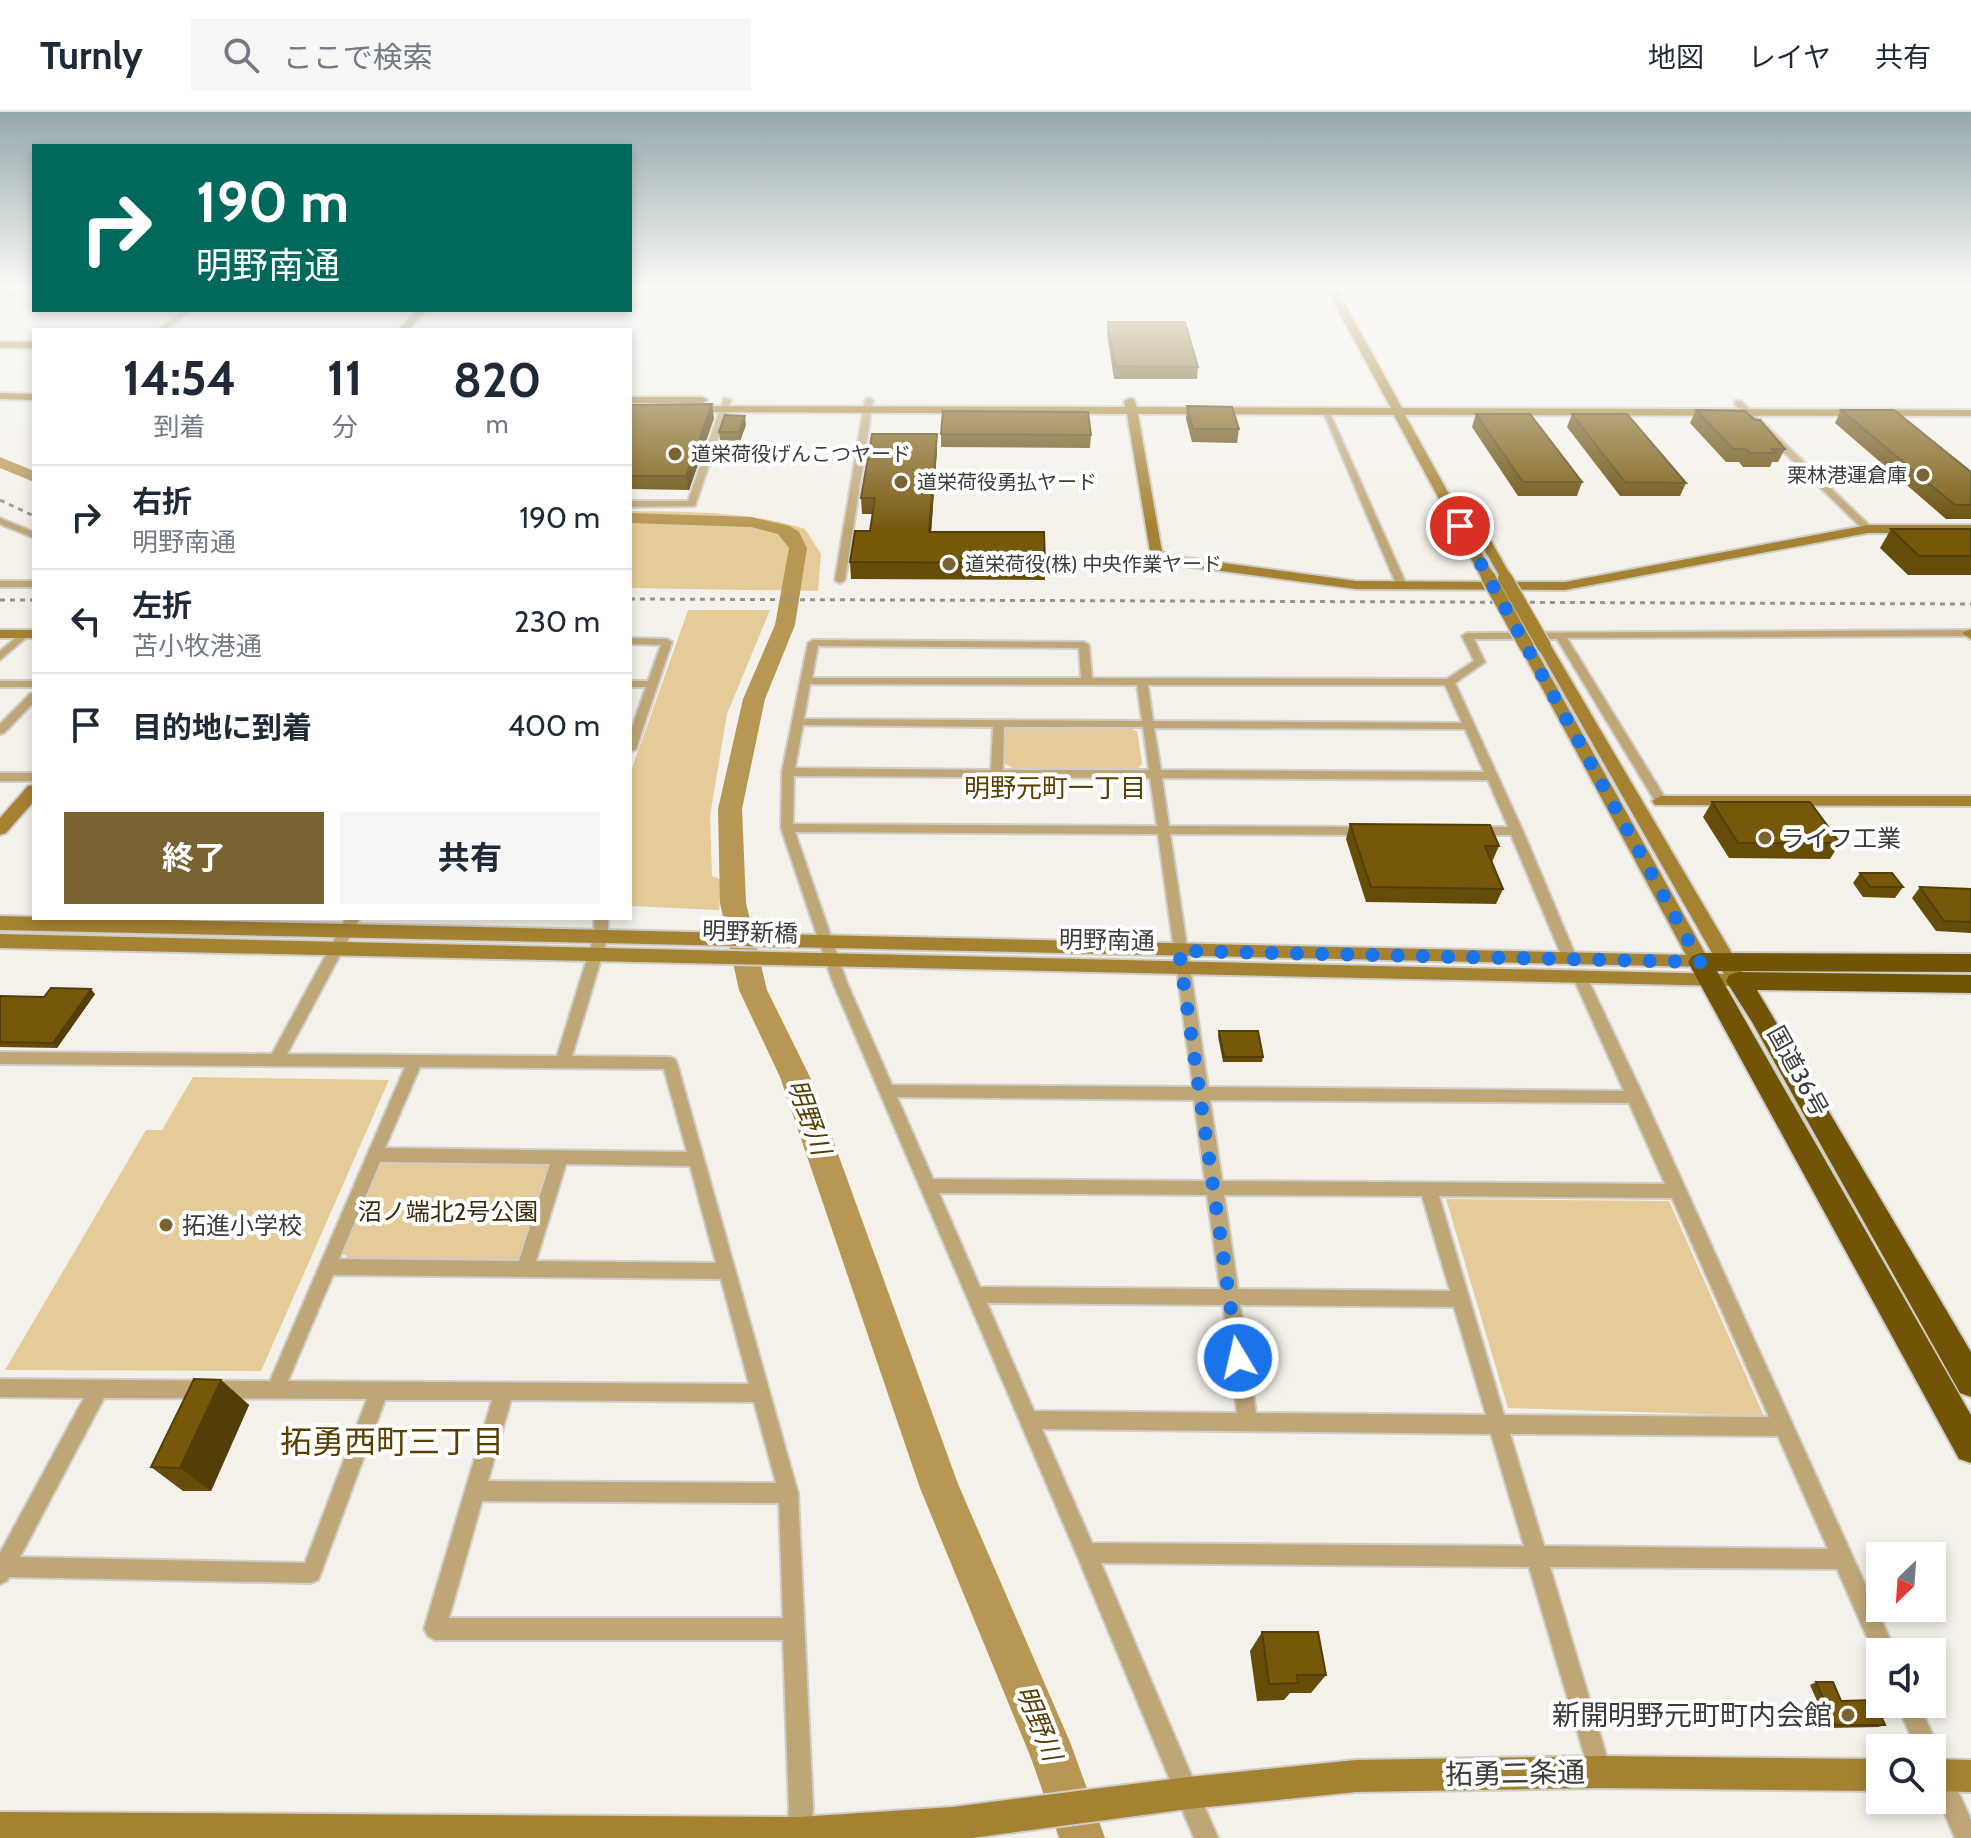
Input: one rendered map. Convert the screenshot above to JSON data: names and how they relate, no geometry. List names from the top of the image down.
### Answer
{
  "streets": {
    "highway": ["国道36号"],
    "street": ["明野新橋", "明野南通", "拓勇二条通"]
  },
  "crossings": [
    ["明野新橋", "明野南通"],
    ["明野南通", "国道36号"]
  ],
  "districts": ["明野元町一丁目", "拓勇西町三丁目"],
  "water": ["明野川"],
  "parks": ["沼ノ端北2号公園"],
  "places": [
    "道栄荷役げんこつヤード",
    "栗林港運倉庫",
    "道栄荷役勇払ヤード",
    "道栄荷役(株) 中央作業ヤード",
    "ライフ工業",
    "拓進小学校",
    "新開明野元町町内会館"
  ],
  "north": "bottom left",
  "page": {
    "header": "Turnly",
    "search": "ここで検索",
    "nav": ["地図", "レイヤ", "共有"],
    "turn": ["190 m", "明野南通"],
    "eta": [
      "14:54",
      "到着",
      "11",
      "分",
      "820",
      "m"
    ],
    "list": [
      {
        "name": "右折",
        "note": "明野南通",
        "value": "190 m"
      },
      {
        "name": "左折",
        "note": "苫小牧港通",
        "value": "230 m"
      },
      {
        "name": "目的地に到着",
        "value": "400 m"
      }
    ],
    "buttons": ["終了", "共有"]
  }
}
